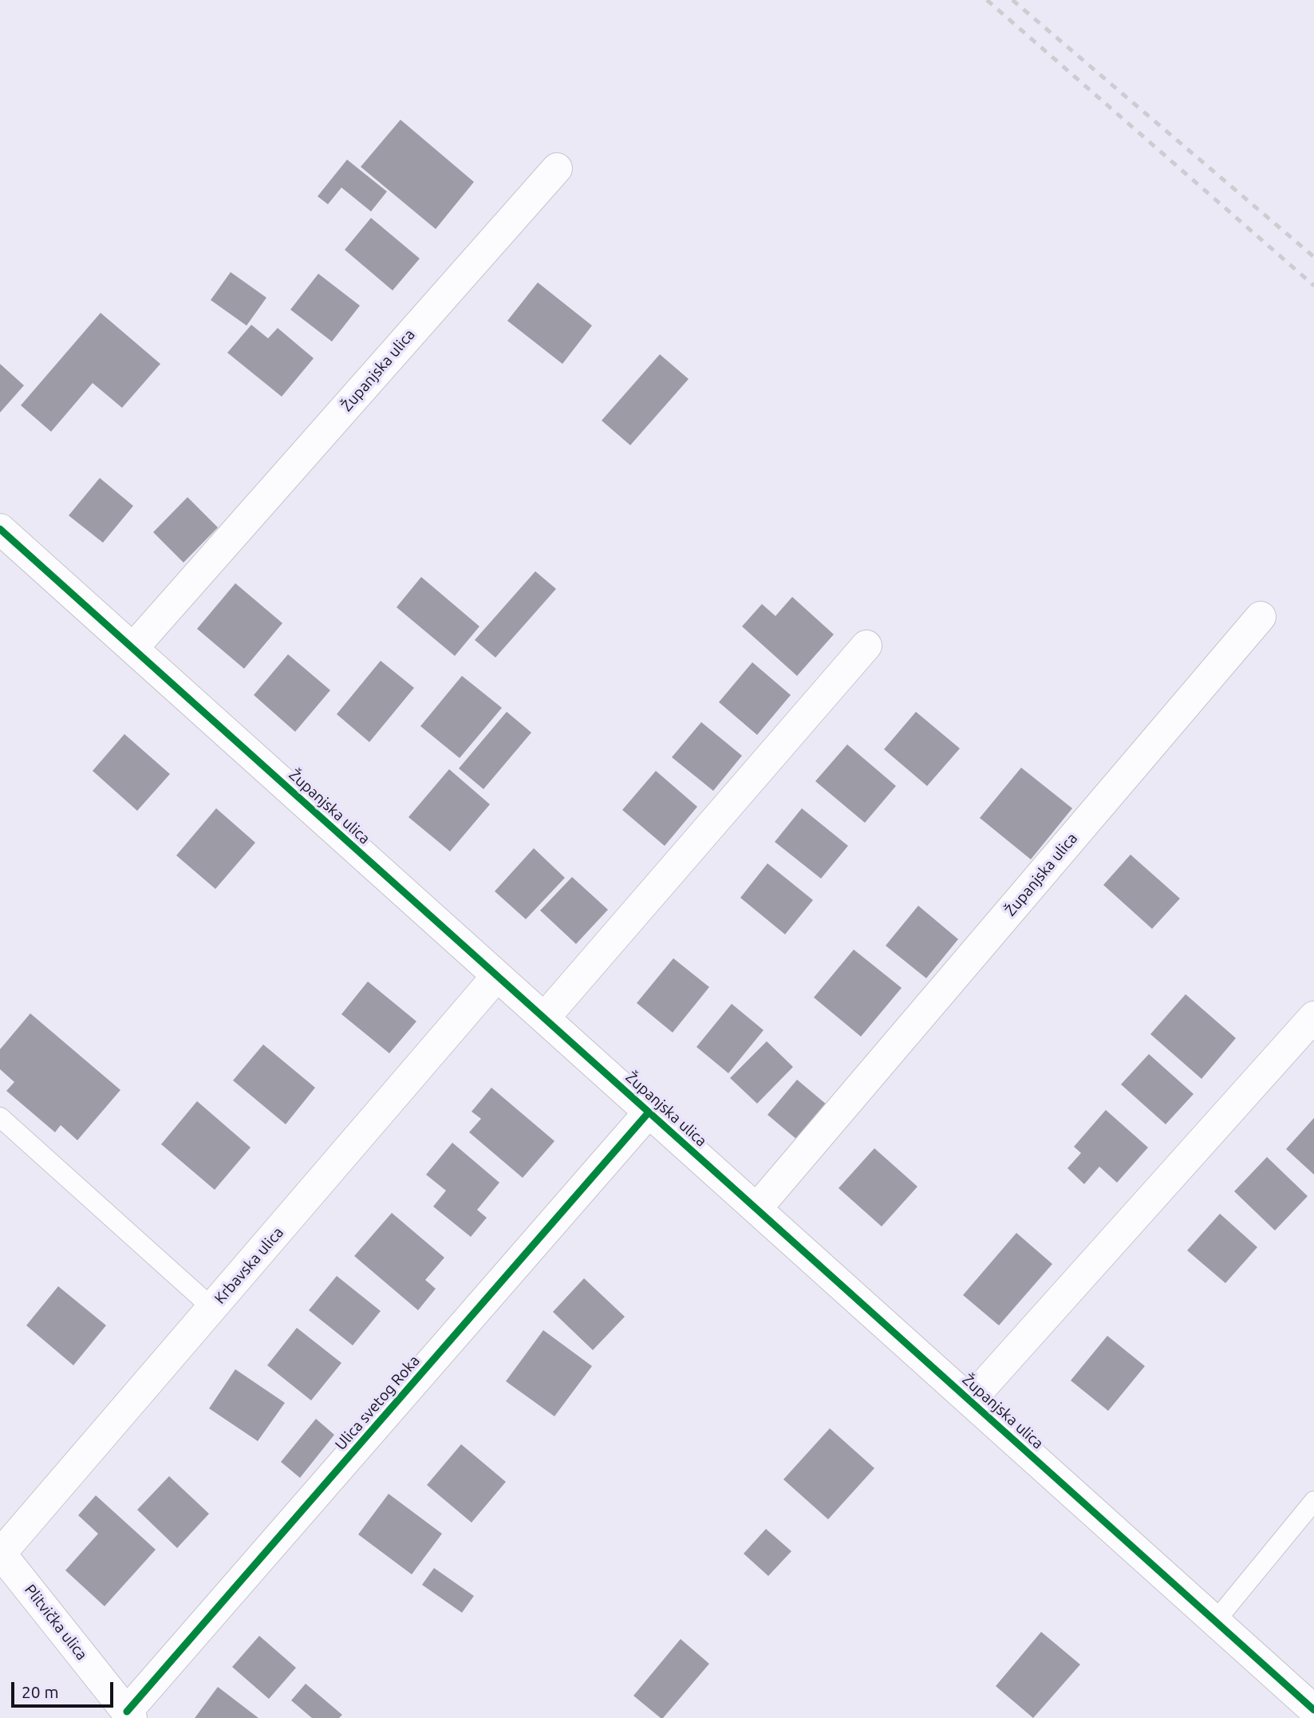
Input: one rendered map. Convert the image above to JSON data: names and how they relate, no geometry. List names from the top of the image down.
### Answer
{
  "streets": {
    "street": [
      "Županjska ulica",
      "Krbavska ulica",
      "Ulica svetog Roka",
      "Plitvička ulica"
    ]
  },
  "crossings": [
    ["Županjska ulica", "Krbavska ulica"],
    ["Županjska ulica", "Ulica svetog Roka"],
    ["Krbavska ulica", "Plitvička ulica"],
    ["Ulica svetog Roka", "Plitvička ulica"]
  ],
  "scale_bar": "20 m"
}
